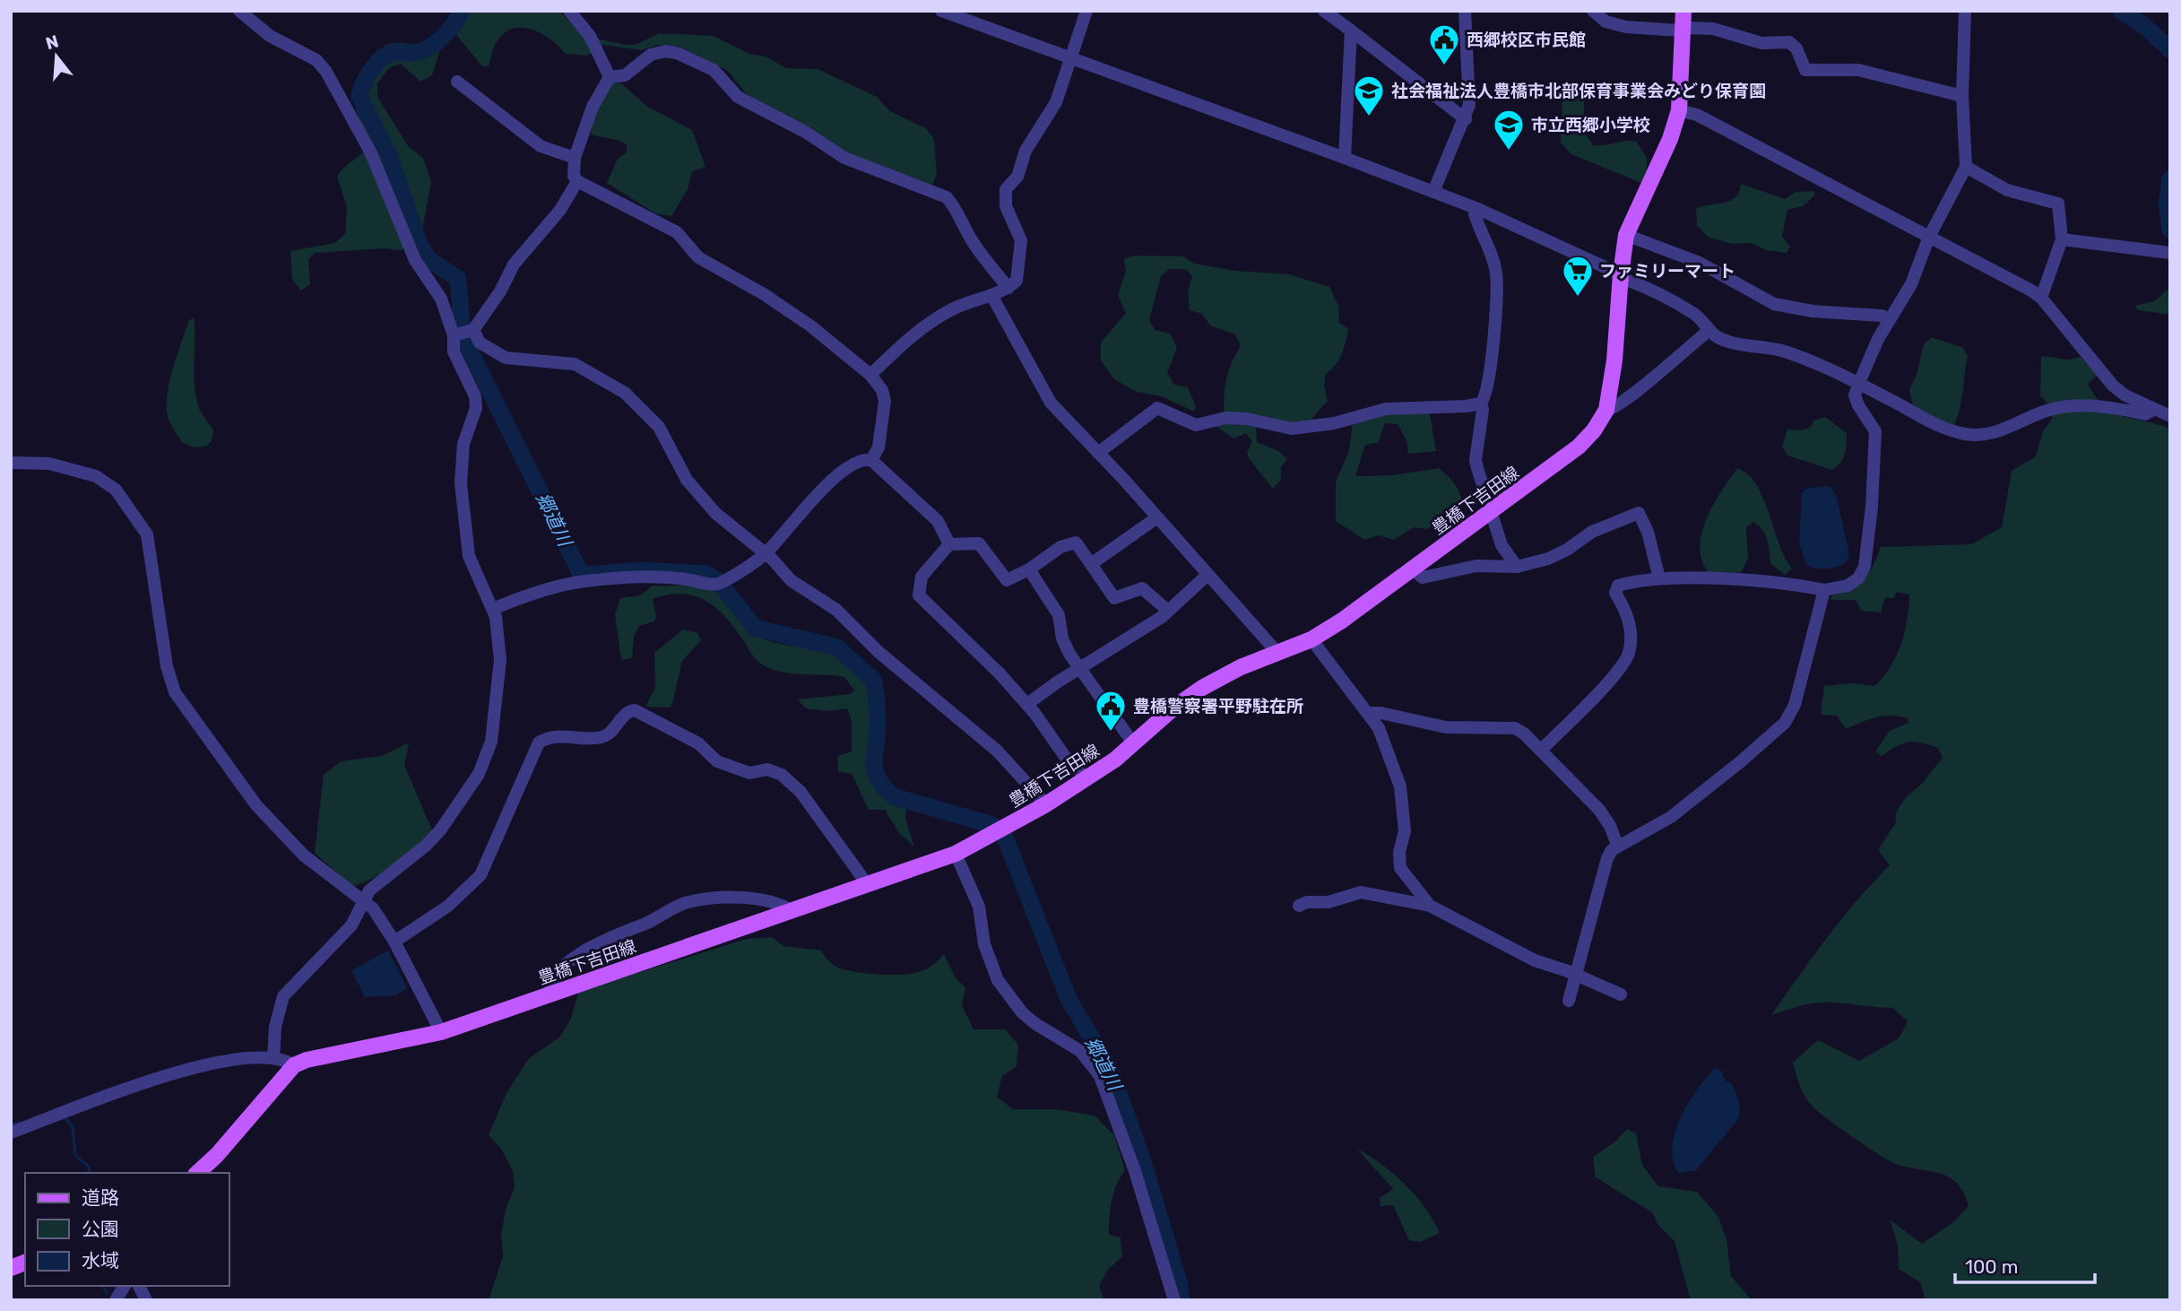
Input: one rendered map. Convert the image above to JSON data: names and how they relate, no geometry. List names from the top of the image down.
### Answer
{
  "streets": {
    "main road": ["豊橋下吉田線"]
  },
  "water": ["郷道川"],
  "places": {
    "public building": ["西郷校区市民館", "豊橋警察署平野駐在所"],
    "school or university": ["社会福祉法人豊橋市北部保育事業会みどり保育園", "市立西郷小学校"],
    "supermarket": ["ファミリーマート"]
  },
  "legend": ["道路", "公園", "水域"],
  "scale_bar": "100 m",
  "north": "top"
}
